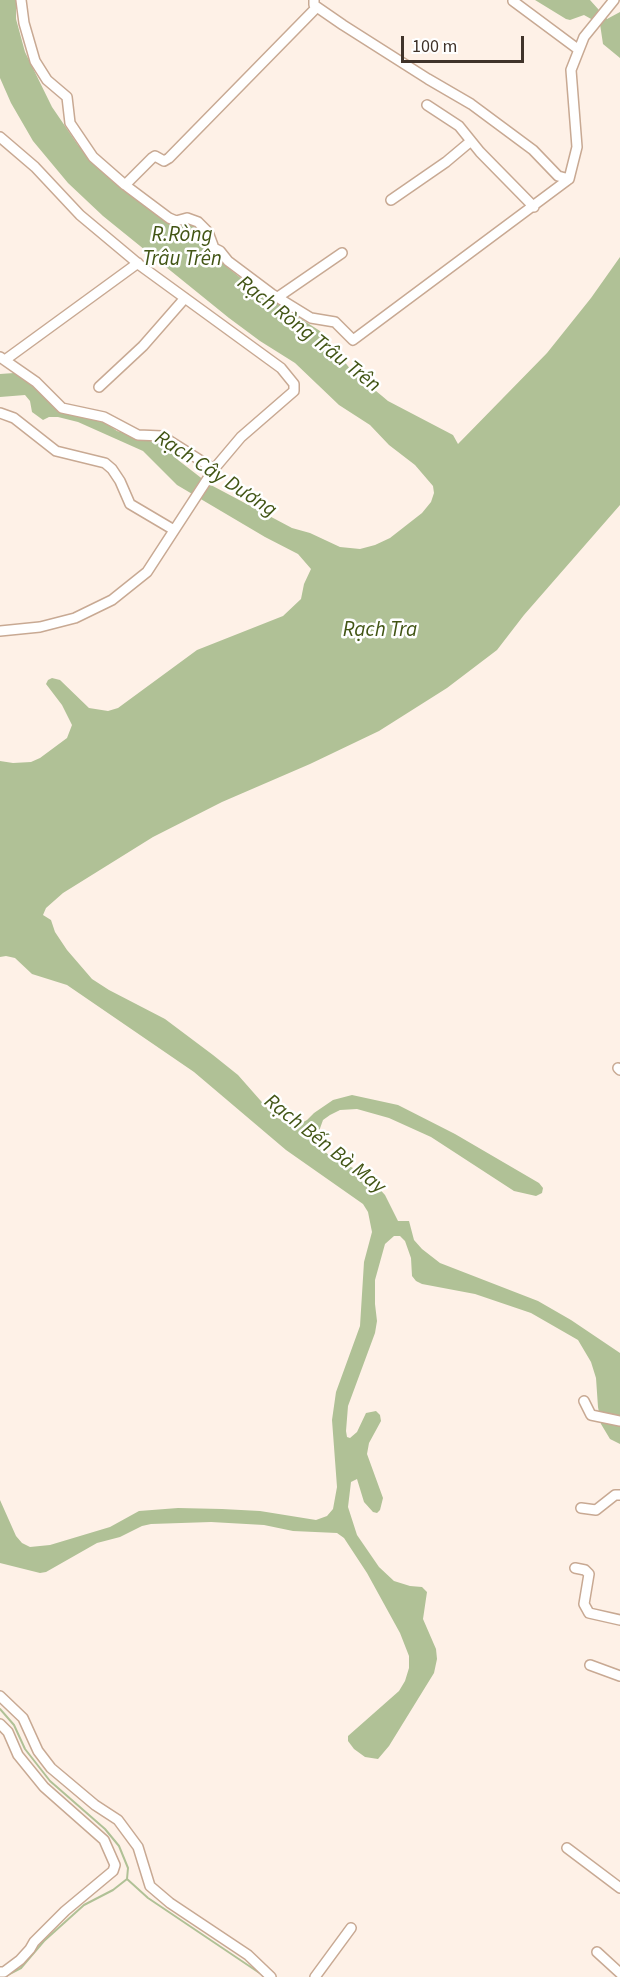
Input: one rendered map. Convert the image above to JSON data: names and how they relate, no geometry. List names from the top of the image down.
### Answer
{
  "water": [
    "R.Ròng Trâu Trên",
    "Rạch Ròng Trâu Trên",
    "Rạch Cây Dương",
    "Rạch Tra",
    "Rạch Bến Bà May"
  ],
  "scale_bar": "100 m"
}
